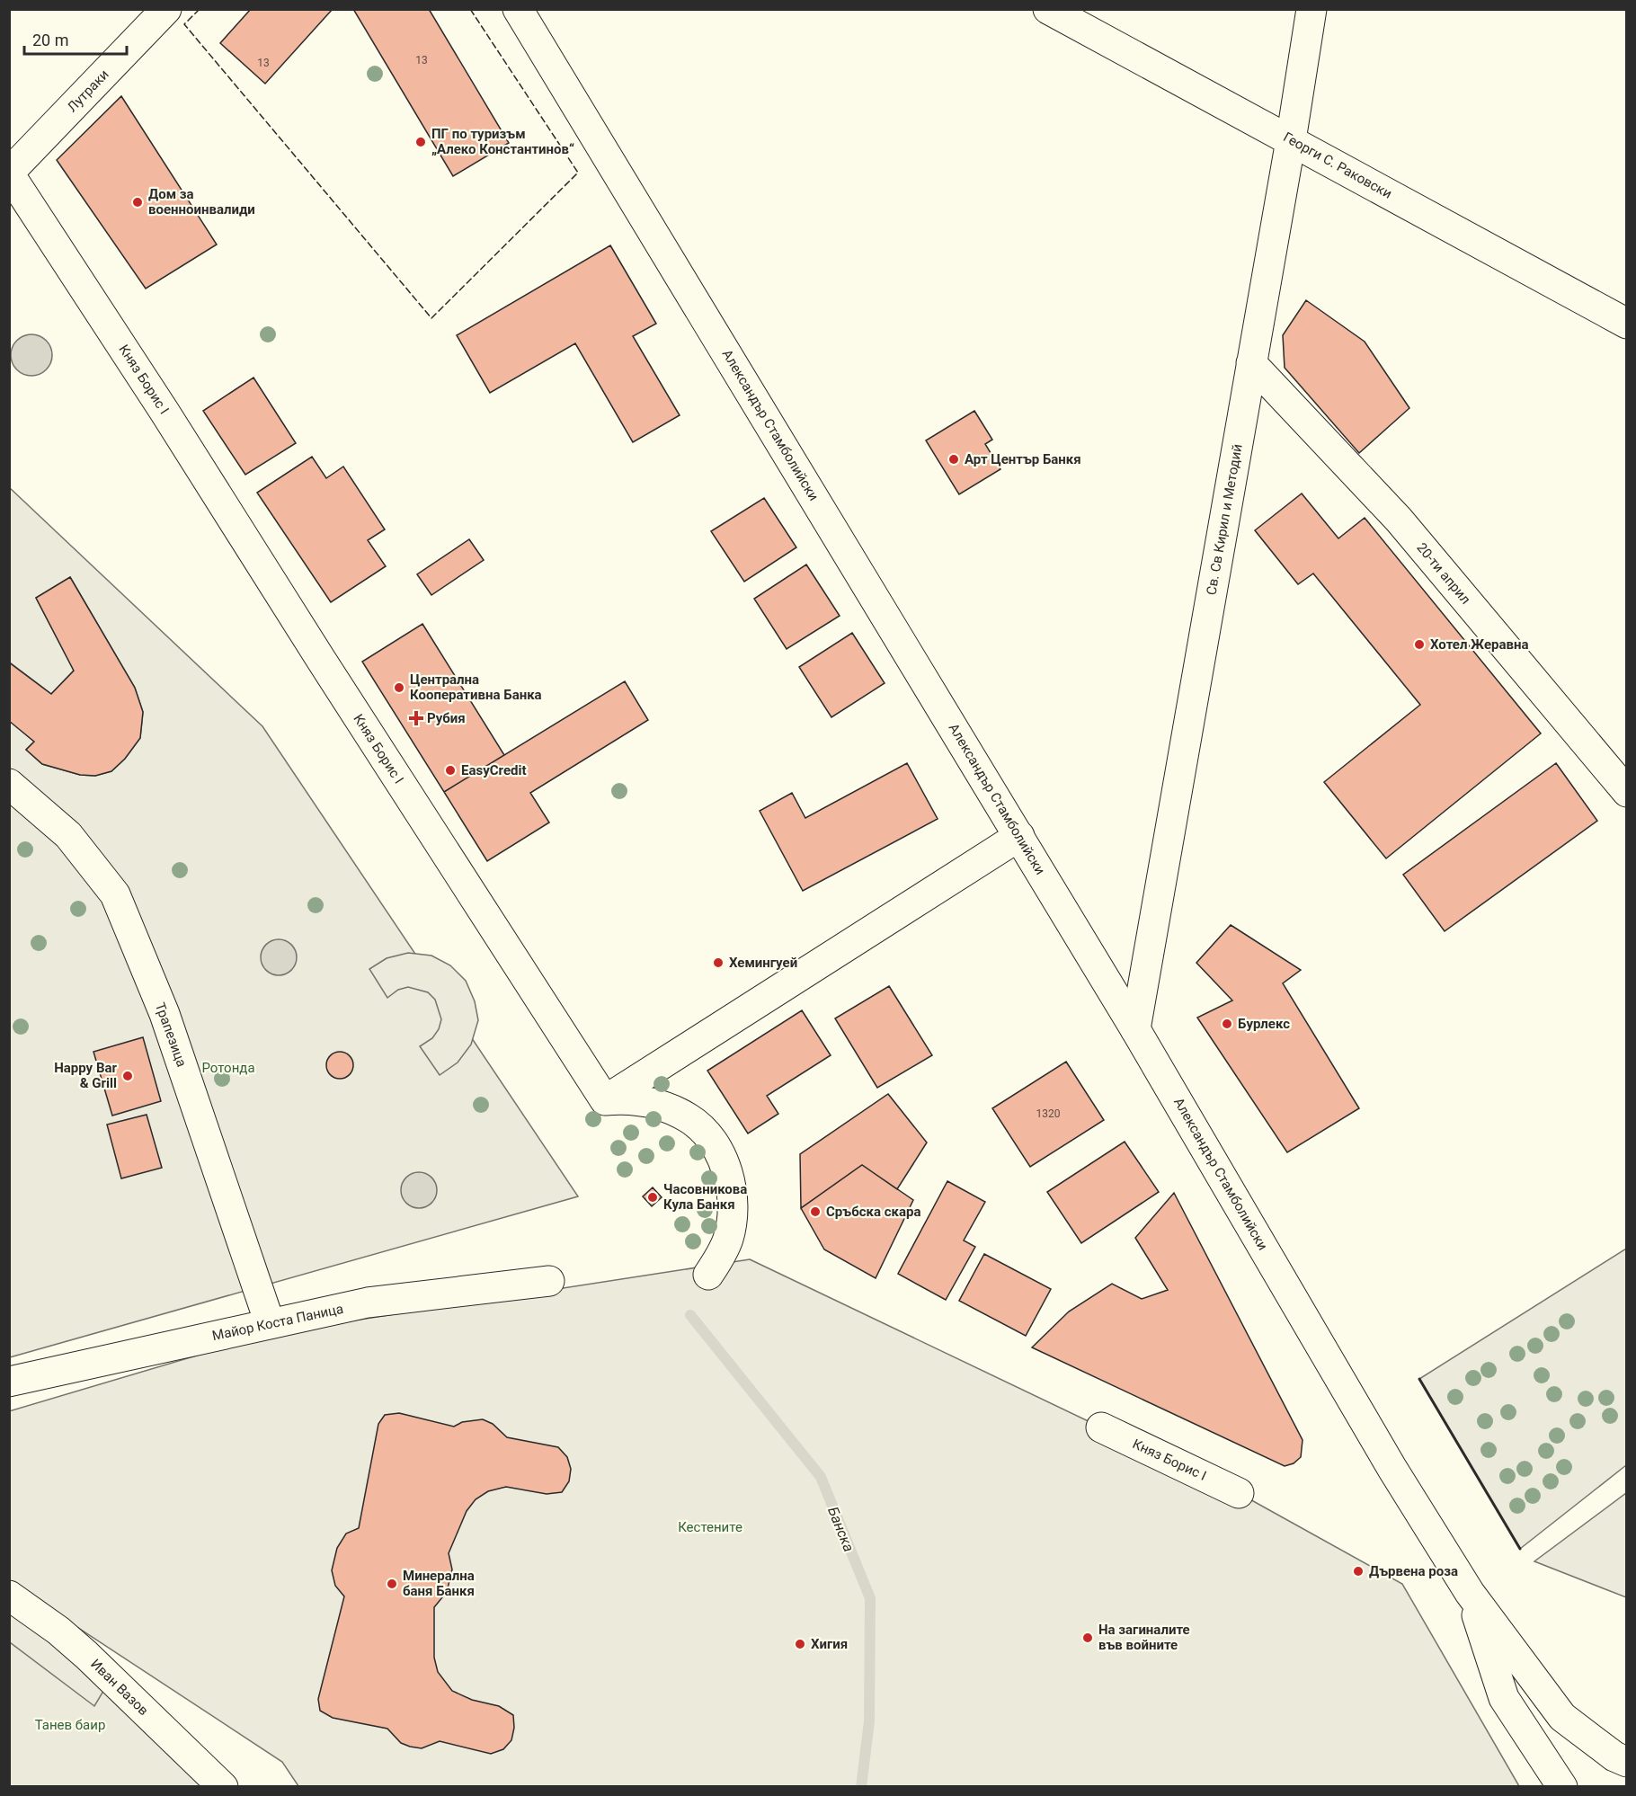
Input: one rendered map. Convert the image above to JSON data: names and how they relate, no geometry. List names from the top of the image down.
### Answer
{
  "streets": {
    "street": [
      "Лутраки",
      "Георги С. Раковски",
      "Княз Борис I",
      "Александър Стамболийски",
      "Св. Св Кирил и Методий",
      "20-ти април",
      "Трапезица",
      "Майор Коста Паница",
      "Иван Вазов"
    ]
  },
  "crossings": [
    ["Лутраки", "Княз Борис I"],
    ["Георги С. Раковски", "Св. Св Кирил и Методий"],
    ["Александър Стамболийски", "Св. Св Кирил и Методий"],
    ["Св. Св Кирил и Методий", "20-ти април"],
    ["Трапезица", "Майор Коста Паница"]
  ],
  "water": ["Банска"],
  "parks": ["Ротонда", "Кестените", "Танев баир"],
  "places": {
    "other": [
      "ПГ по туризъм „Алеко Константинов“",
      "Дом за военноинвалиди",
      "Арт Център Банкя",
      "Хотел Жеравна",
      "Централна Кооперативна Банка",
      "EasyCredit",
      "Хемингуей",
      "Бурлекс",
      "Happy Bar & Grill",
      "Часовникова Кула Банкя",
      "Сръбска скара",
      "Дървена роза",
      "Минерална баня Банкя",
      "На загиналите във войните",
      "Хигия"
    ],
    "health": ["Рубия"]
  },
  "house_numbers": ["13", "13", "1320"],
  "scale_bar": "20 m"
}
